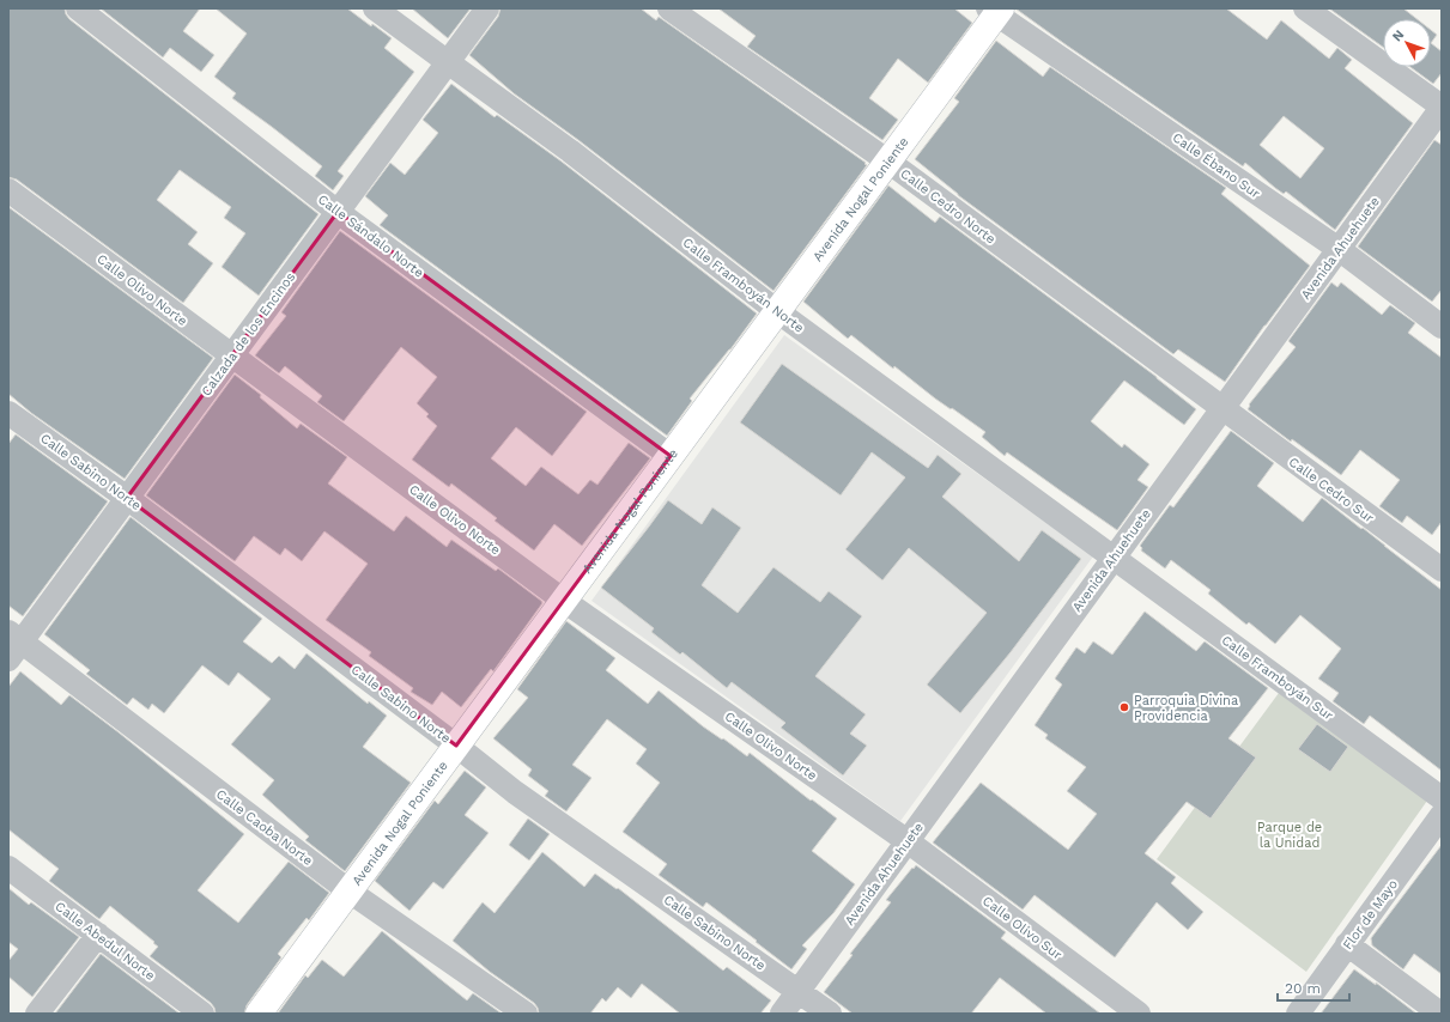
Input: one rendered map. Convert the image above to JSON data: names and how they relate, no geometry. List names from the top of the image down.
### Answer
{
  "streets": {
    "street": [
      "Calle Ébano Sur",
      "Avenida Nogal Poniente",
      "Calle Cedro Norte",
      "Calle Sándalo Norte",
      "Avenida Ahuehuete",
      "Calle Framboyán Norte",
      "Calle Olivo Norte",
      "Calzada de los Encinos",
      "Calle Sabino Norte",
      "Calle Cedro Sur",
      "Calle Framboyán Sur",
      "Calle Caoba Norte",
      "Flor de Mayo",
      "Calle Olivo Sur",
      "Calle Abedul Norte"
    ]
  },
  "crossings": [
    ["Calle Ébano Sur", "Avenida Nogal Poniente"],
    ["Calle Ébano Sur", "Avenida Ahuehuete"],
    ["Avenida Nogal Poniente", "Calle Cedro Norte"],
    ["Avenida Nogal Poniente", "Calle Sándalo Norte"],
    ["Avenida Nogal Poniente", "Calle Framboyán Norte"],
    ["Avenida Nogal Poniente", "Calle Olivo Norte"],
    ["Avenida Nogal Poniente", "Calle Sabino Norte"],
    ["Avenida Nogal Poniente", "Calle Caoba Norte"],
    ["Calle Cedro Norte", "Avenida Ahuehuete"],
    ["Calle Cedro Norte", "Calle Cedro Sur"],
    ["Calle Sándalo Norte", "Calzada de los Encinos"],
    ["Avenida Ahuehuete", "Calle Framboyán Norte"],
    ["Avenida Ahuehuete", "Calle Olivo Norte"],
    ["Avenida Ahuehuete", "Calle Sabino Norte"],
    ["Avenida Ahuehuete", "Calle Cedro Sur"],
    ["Avenida Ahuehuete", "Calle Framboyán Sur"],
    ["Avenida Ahuehuete", "Calle Olivo Sur"],
    ["Calle Framboyán Norte", "Calzada de los Encinos"],
    ["Calle Framboyán Norte", "Calle Framboyán Sur"],
    ["Calle Olivo Norte", "Calzada de los Encinos"],
    ["Calle Olivo Norte", "Calle Olivo Sur"],
    ["Calzada de los Encinos", "Calle Sabino Norte"],
    ["Calzada de los Encinos", "Calle Caoba Norte"]
  ],
  "parks": ["Parque de la Unidad"],
  "places": ["Parroquia Divina Providencia"],
  "scale_bar": "20 m",
  "north": "top left"
}
